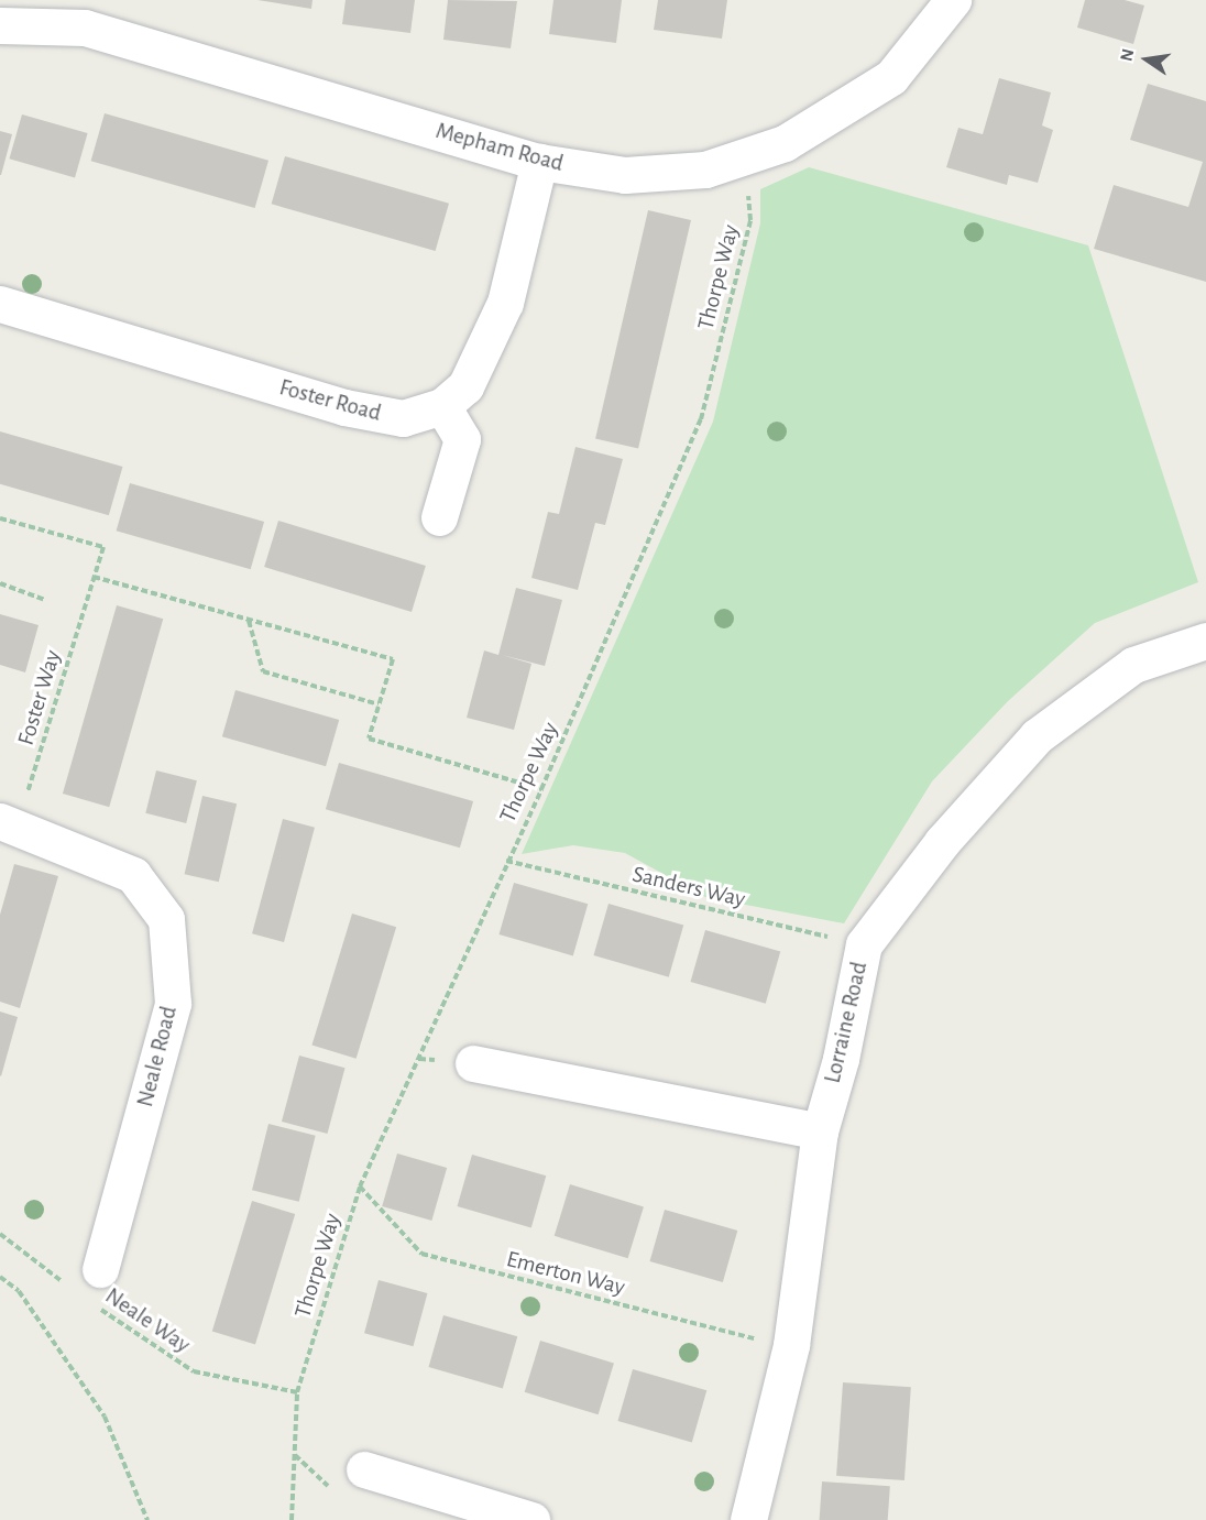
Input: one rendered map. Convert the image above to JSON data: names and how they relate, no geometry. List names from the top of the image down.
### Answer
{
  "streets": {
    "street": [
      "Mepham Road",
      "Foster Road",
      "Lorraine Road",
      "Neale Road"
    ],
    "path": [
      "Thorpe Way",
      "Foster Way",
      "Sanders Way",
      "Emerton Way",
      "Neale Way"
    ]
  },
  "crossings": [
    ["Mepham Road", "Thorpe Way"],
    ["Mepham Road", "Foster Road"],
    ["Thorpe Way", "Sanders Way"],
    ["Thorpe Way", "Emerton Way"],
    ["Thorpe Way", "Neale Way"],
    ["Foster Way", "Neale Road"],
    ["Sanders Way", "Lorraine Road"],
    ["Lorraine Road", "Emerton Way"]
  ],
  "north": "left"
}
